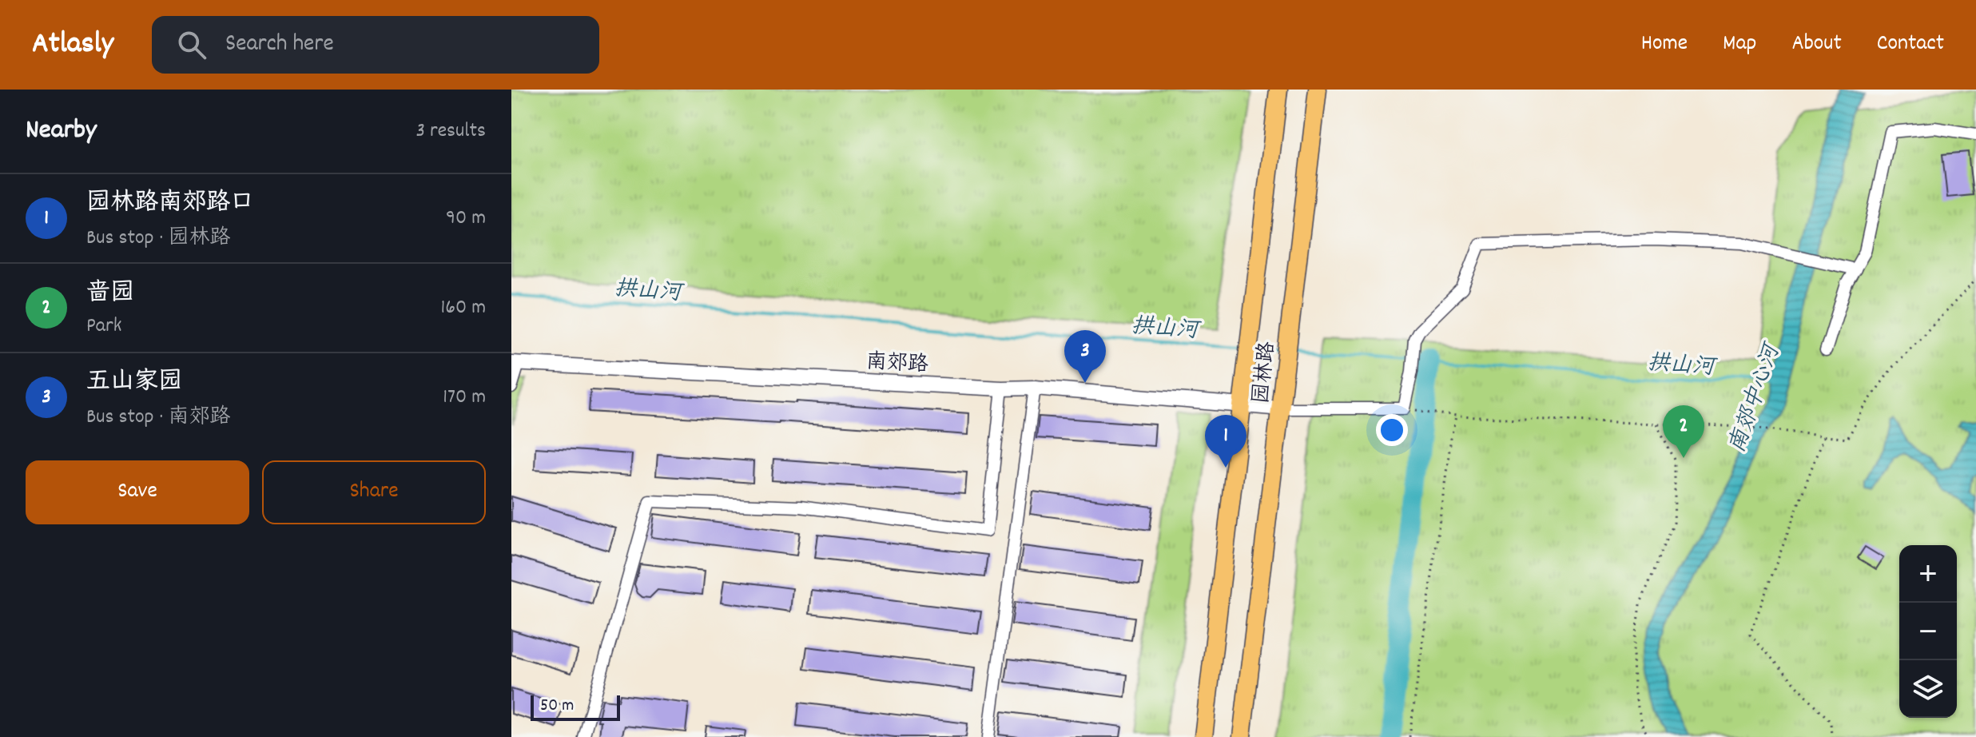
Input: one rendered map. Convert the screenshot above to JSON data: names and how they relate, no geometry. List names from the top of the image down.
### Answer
{
  "streets": {
    "main road": ["园林路"],
    "street": ["南郊路"]
  },
  "crossings": [
    ["南郊路", "园林路"]
  ],
  "water": ["拱山河", "南郊中心河"],
  "scale_bar": "50 m",
  "page": {
    "header": "Atlasly",
    "search": "Search here",
    "nav": [
      "Home",
      "Map",
      "About",
      "Contact"
    ],
    "heading": ["Nearby", "3 results"],
    "list": [
      {
        "mark": "1",
        "name": "园林路南郊路口",
        "note": "Bus stop · 园林路",
        "value": "90 m"
      },
      {
        "mark": "2",
        "name": "啬园",
        "note": "Park",
        "value": "160 m"
      },
      {
        "mark": "3",
        "name": "五山家园",
        "note": "Bus stop · 南郊路",
        "value": "170 m"
      }
    ],
    "pins": ["3", "2", "1"],
    "buttons": ["Save", "Share"],
    "map_buttons": ["+", "−"],
    "scale": "50 m"
  }
}
